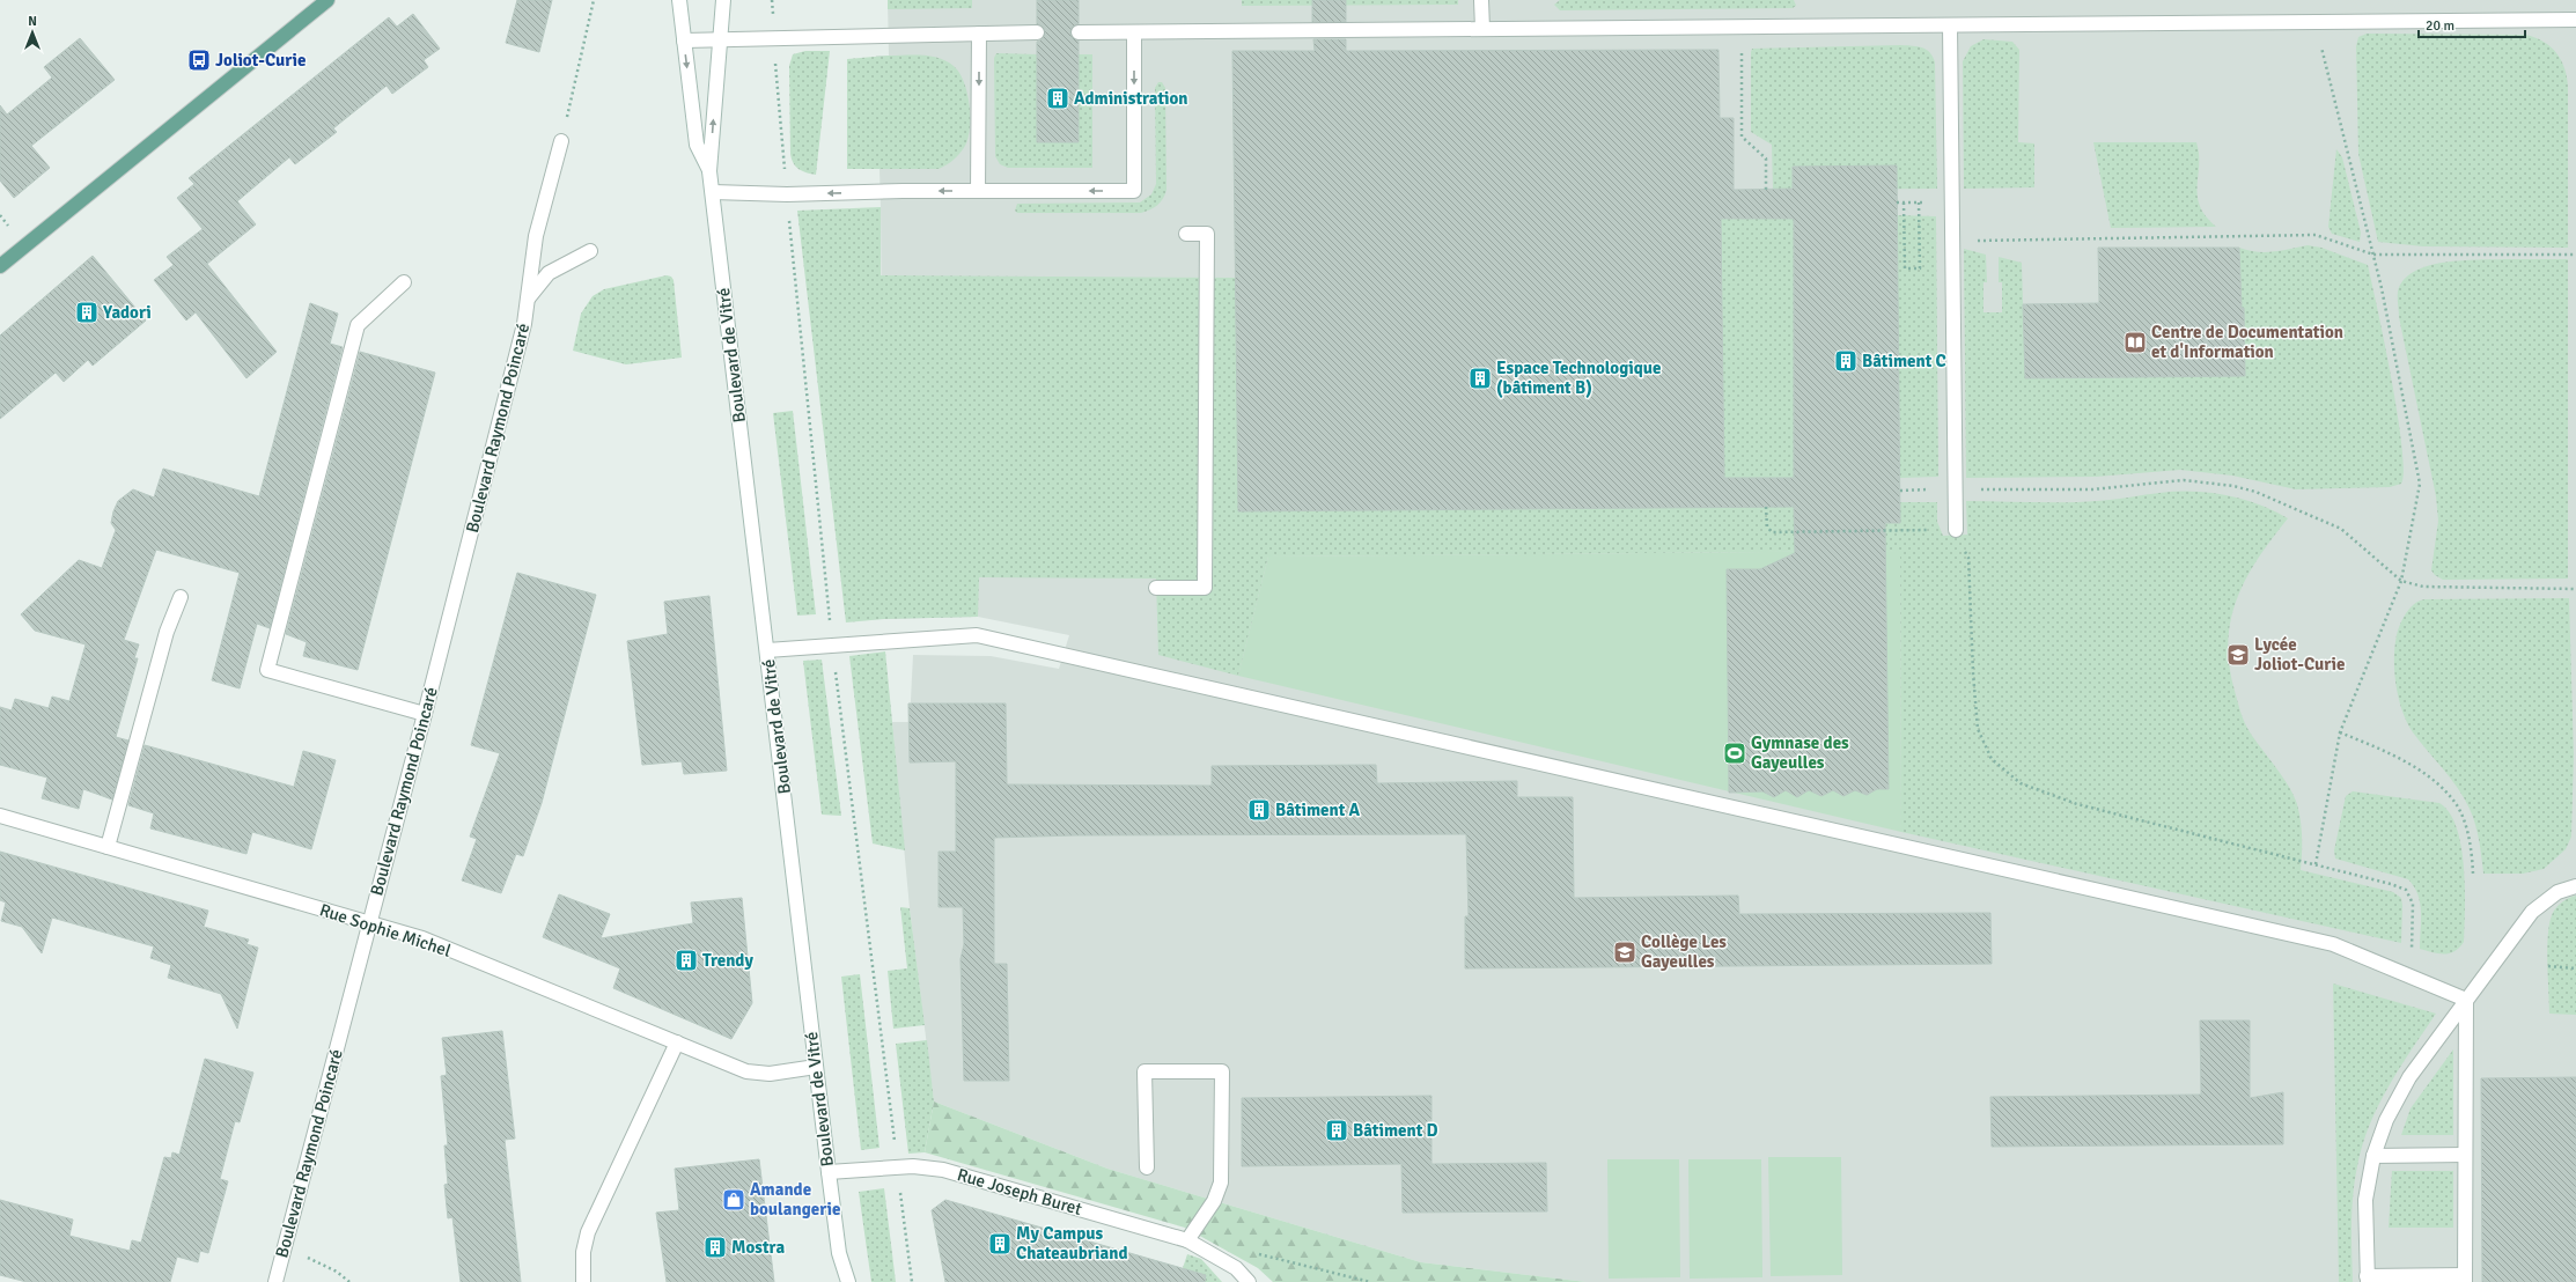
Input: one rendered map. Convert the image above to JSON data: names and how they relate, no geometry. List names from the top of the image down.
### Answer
{
  "streets": {
    "street": [
      "Boulevard de Vitré",
      "Boulevard Raymond Poincaré",
      "Rue Sophie Michel",
      "Rue Joseph Buret"
    ]
  },
  "crossings": [
    ["Boulevard de Vitré", "Rue Sophie Michel"],
    ["Boulevard de Vitré", "Rue Joseph Buret"],
    ["Boulevard Raymond Poincaré", "Rue Sophie Michel"]
  ],
  "places": {
    "bus stop": ["Joliot-Curie"],
    "building": [
      "Administration",
      "Yadori",
      "Bâtiment C",
      "Espace Technologique (bâtiment B)",
      "Bâtiment A",
      "Trendy",
      "Bâtiment D",
      "My Campus Chateaubriand",
      "Mostra"
    ],
    "library": ["Centre de Documentation et d'Information"],
    "school or university": ["Lycée Joliot-Curie", "Collège Les Gayeulles"],
    "sports": ["Gymnase des Gayeulles"],
    "shop": ["Amande boulangerie"]
  },
  "scale_bar": "20 m",
  "north": "top"
}
